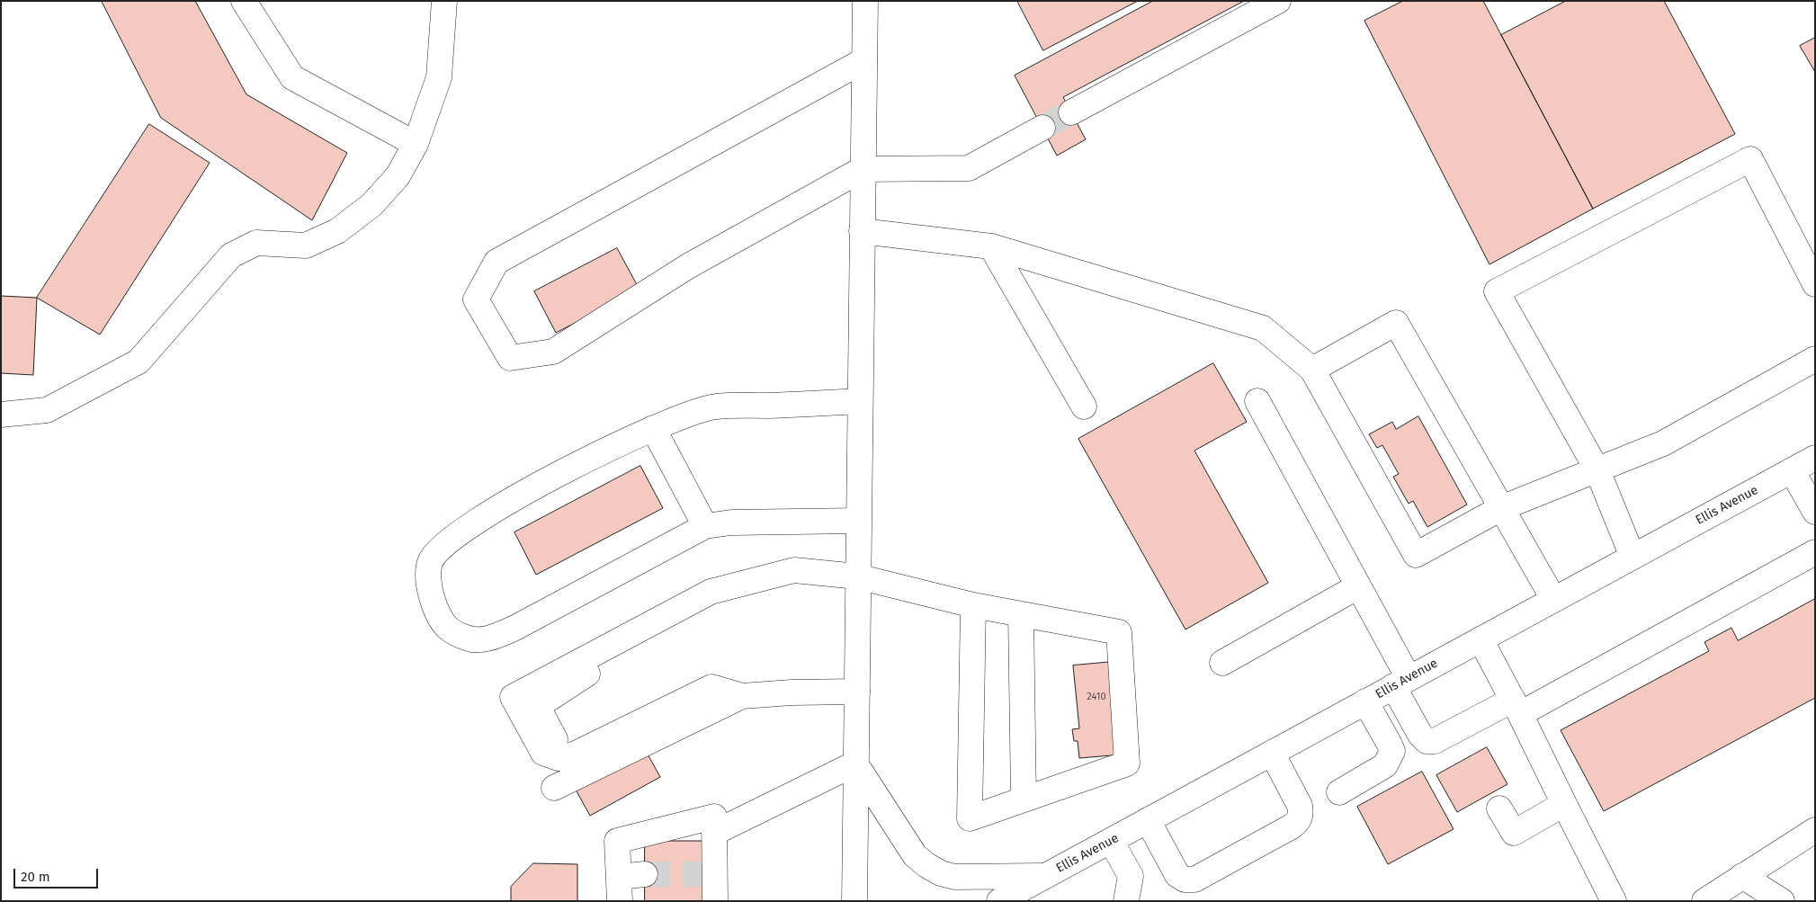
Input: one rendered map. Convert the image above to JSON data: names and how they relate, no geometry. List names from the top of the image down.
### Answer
{
  "streets": {
    "main road": ["Ellis Avenue"]
  },
  "house_numbers": ["2410"],
  "scale_bar": "20 m"
}
